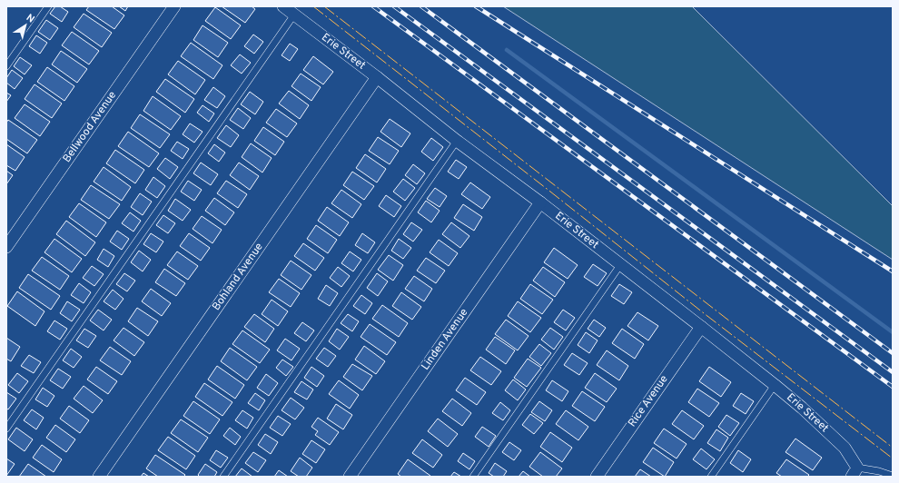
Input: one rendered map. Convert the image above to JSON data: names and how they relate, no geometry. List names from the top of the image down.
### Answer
{
  "streets": {
    "street": [
      "Erie Street",
      "Bellwood Avenue",
      "Bohland Avenue",
      "Linden Avenue",
      "Rice Avenue"
    ]
  },
  "crossings": [
    ["Erie Street", "Bohland Avenue"],
    ["Erie Street", "Linden Avenue"],
    ["Erie Street", "Rice Avenue"]
  ],
  "north": "top right"
}
